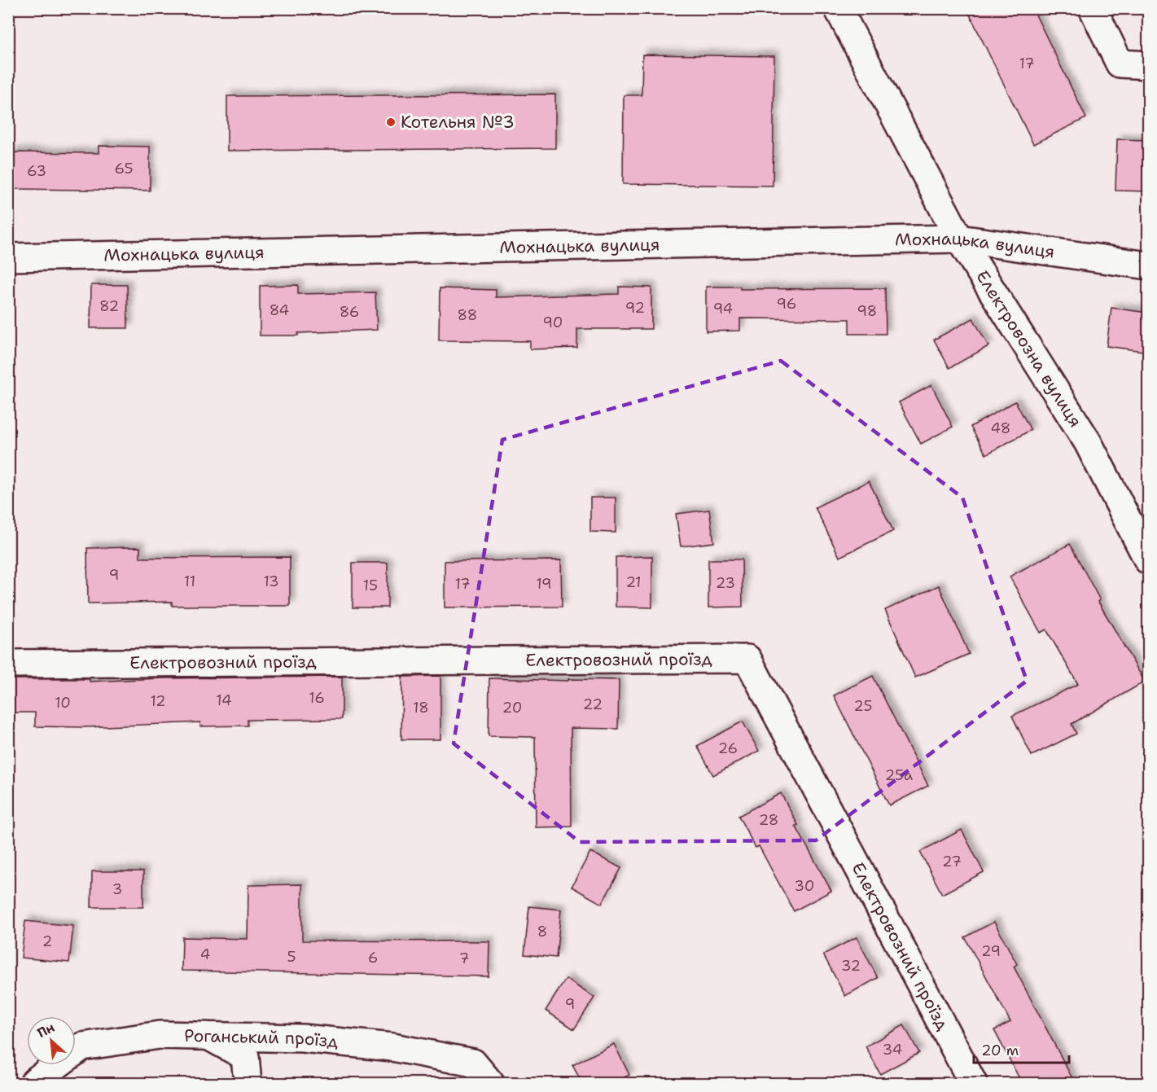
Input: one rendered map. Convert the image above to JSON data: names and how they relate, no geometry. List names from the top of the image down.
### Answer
{
  "streets": {
    "street": [
      "Мохнацька вулиця",
      "Електровозна вулиця",
      "Електровозний проїзд",
      "Роганський проїзд"
    ]
  },
  "crossings": [
    ["Мохнацька вулиця", "Електровозна вулиця"]
  ],
  "places": ["Котельня №3"],
  "house_numbers": [
    "17",
    "65",
    "63",
    "96",
    "82",
    "92",
    "94",
    "84",
    "98",
    "86",
    "88",
    "90",
    "48",
    "9",
    "11",
    "13",
    "21",
    "23",
    "17",
    "19",
    "15",
    "16",
    "14",
    "12",
    "10",
    "22",
    "25",
    "18",
    "20",
    "26",
    "25а",
    "28",
    "27",
    "30",
    "3",
    "8",
    "2",
    "29",
    "4",
    "5",
    "6",
    "7",
    "32",
    "9",
    "34"
  ],
  "scale_bar": "20 m",
  "north": "top left"
}
